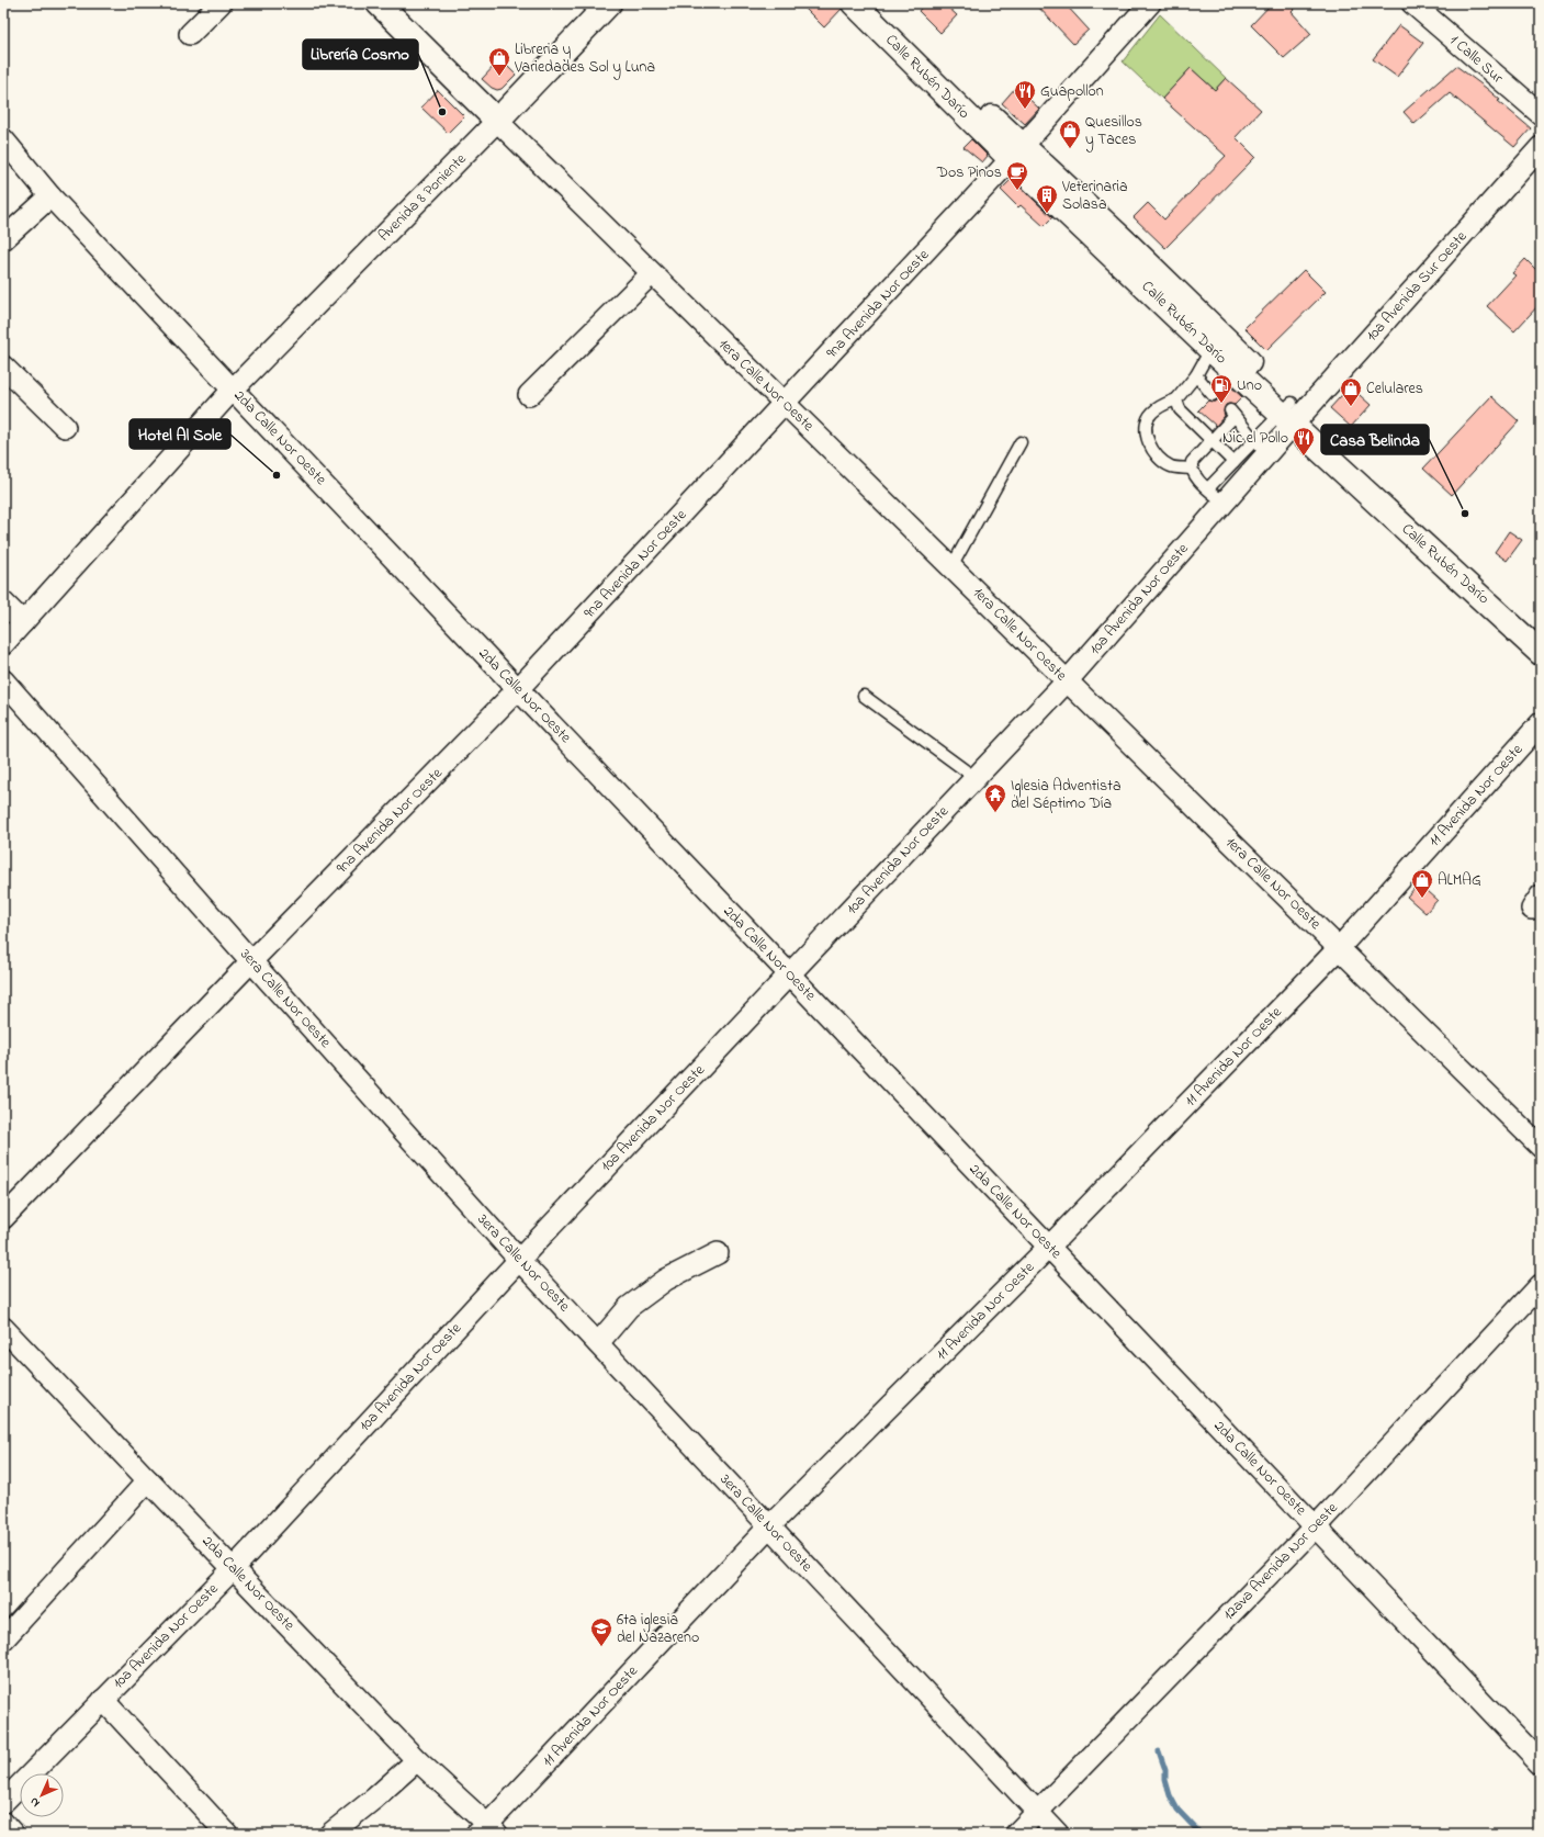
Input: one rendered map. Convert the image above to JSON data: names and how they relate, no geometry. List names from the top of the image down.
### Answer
{
  "streets": {
    "street": [
      "1 Calle Sur",
      "Calle Rubén Darío",
      "Avenida 8 Poniente",
      "10a Avenida Sur Oeste",
      "9na Avenida Nor Oeste",
      "1era Calle Nor Oeste",
      "2da Calle Nor Oeste",
      "10a Avenida Nor Oeste",
      "11 Avenida Nor Oeste",
      "3era Calle Nor Oeste",
      "12ava Avenida Nor Oeste"
    ]
  },
  "crossings": [
    ["Calle Rubén Darío", "10a Avenida Sur Oeste"],
    ["Calle Rubén Darío", "9na Avenida Nor Oeste"],
    ["Calle Rubén Darío", "10a Avenida Nor Oeste"],
    ["Avenida 8 Poniente", "1era Calle Nor Oeste"],
    ["Avenida 8 Poniente", "2da Calle Nor Oeste"],
    ["10a Avenida Sur Oeste", "10a Avenida Nor Oeste"],
    ["9na Avenida Nor Oeste", "1era Calle Nor Oeste"],
    ["9na Avenida Nor Oeste", "2da Calle Nor Oeste"],
    ["9na Avenida Nor Oeste", "3era Calle Nor Oeste"],
    ["1era Calle Nor Oeste", "10a Avenida Nor Oeste"],
    ["1era Calle Nor Oeste", "11 Avenida Nor Oeste"],
    ["2da Calle Nor Oeste", "10a Avenida Nor Oeste"],
    ["2da Calle Nor Oeste", "11 Avenida Nor Oeste"],
    ["2da Calle Nor Oeste", "12ava Avenida Nor Oeste"],
    ["10a Avenida Nor Oeste", "3era Calle Nor Oeste"],
    ["11 Avenida Nor Oeste", "3era Calle Nor Oeste"],
    ["3era Calle Nor Oeste", "12ava Avenida Nor Oeste"]
  ],
  "places": {
    "shop": [
      "Libreria y Variedades Sol y Luna",
      "Quesillos y Taces",
      "Celulares",
      "ALMAG"
    ],
    "restaurant": ["Guapollon", "Nic el Pollo"],
    "other": ["Librería Cosmo", "Hotel Al Sole", "Casa Belinda"],
    "cafe": ["Dos Pinos"],
    "building": ["Veterinaria Solasa"],
    "fuel station": ["Uno"],
    "temple": ["Iglesia Adventista del Séptimo Día"],
    "school or university": ["6ta iglesia del Nazareno"]
  },
  "north": "bottom left"
}
